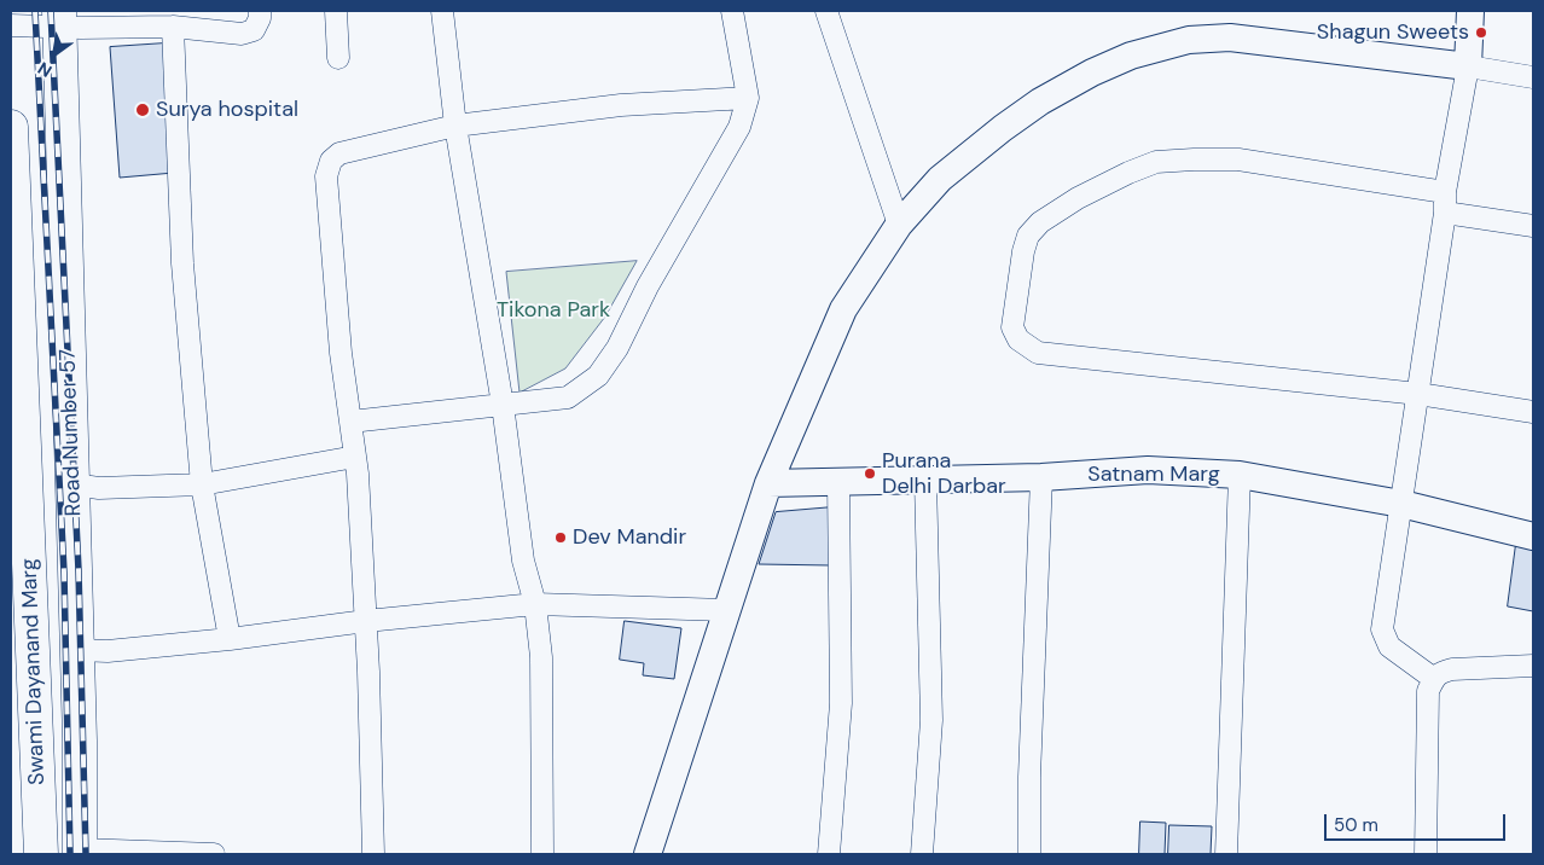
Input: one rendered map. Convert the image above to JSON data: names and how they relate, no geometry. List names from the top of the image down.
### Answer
{
  "streets": {
    "main road": ["Road Number 57", "Swami Dayanand Marg"],
    "street": ["Satnam Marg"]
  },
  "parks": ["Tikona Park"],
  "places": [
    "Shagun Sweets",
    "Surya hospital",
    "Purana Delhi Darbar",
    "Dev Mandir"
  ],
  "scale_bar": "50 m",
  "north": "bottom left"
}
